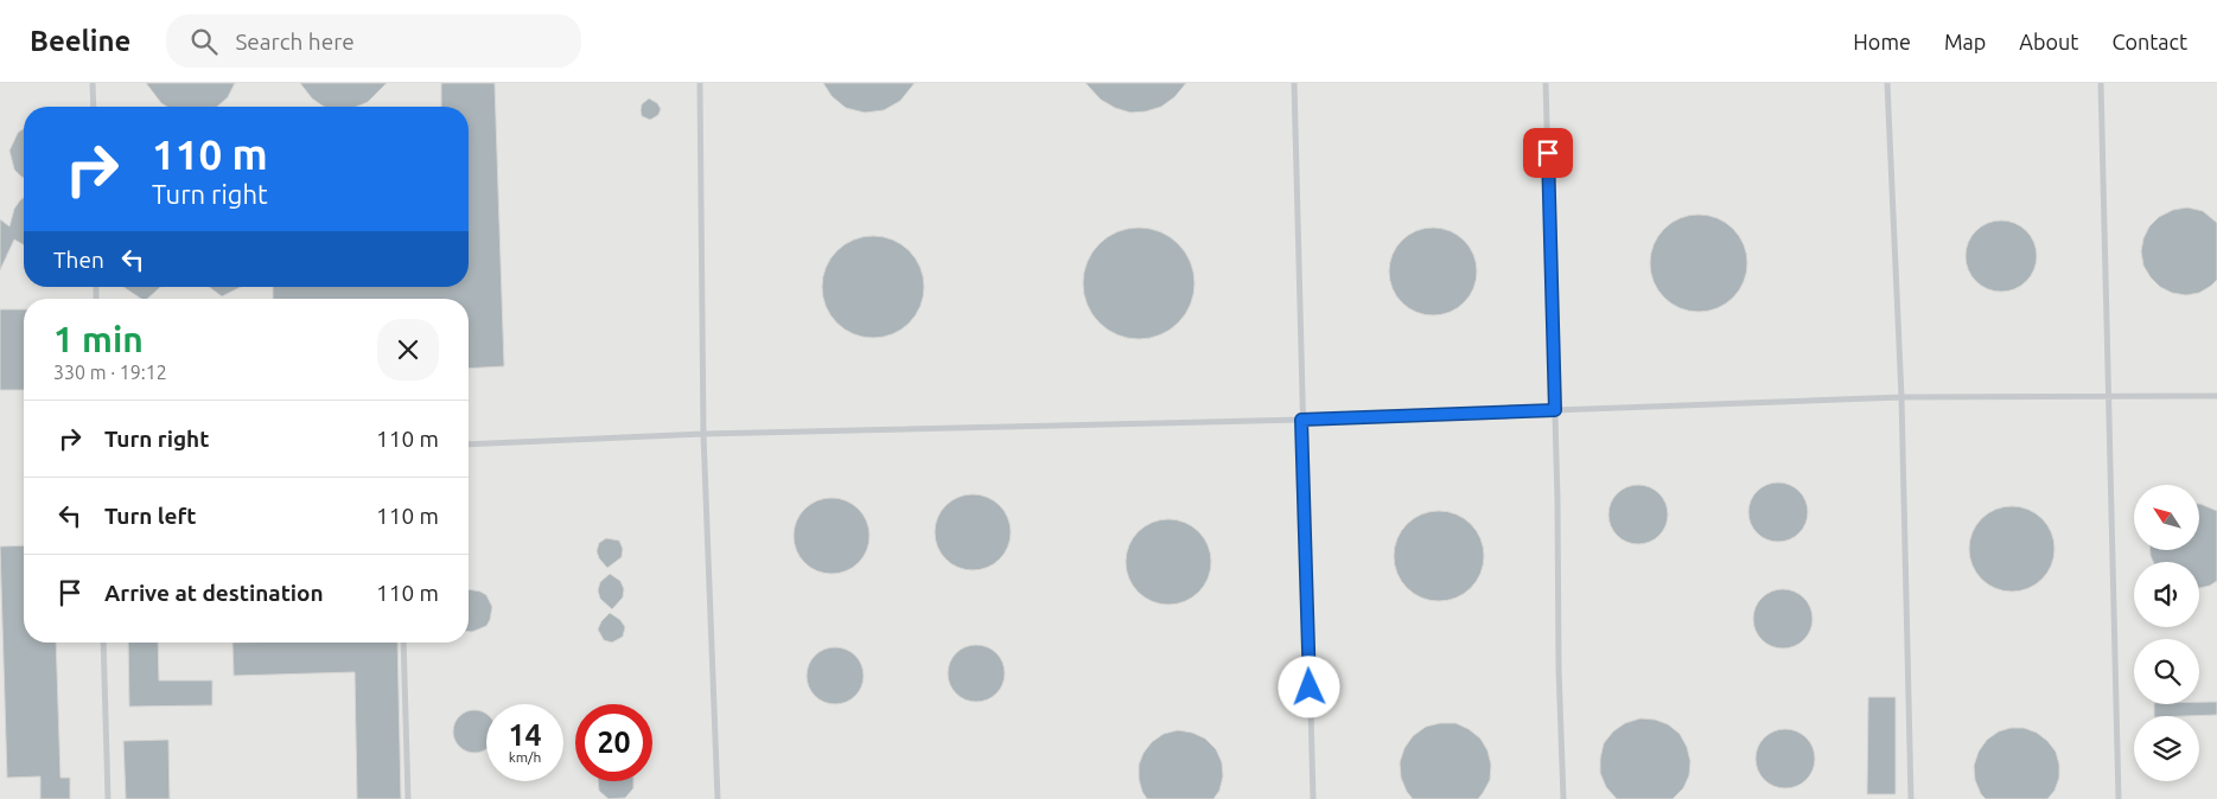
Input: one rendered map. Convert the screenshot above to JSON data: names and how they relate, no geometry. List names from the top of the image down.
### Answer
{
  "north": "top left",
  "page": {
    "header": "Beeline",
    "search": "Search here",
    "nav": [
      "Home",
      "Map",
      "About",
      "Contact"
    ],
    "turn": ["110 m", "Turn right"],
    "then": "Then",
    "heading": ["1 min", "330 m · 19:12"],
    "list": [
      {
        "name": "Turn right",
        "value": "110 m"
      },
      {
        "name": "Turn left",
        "value": "110 m"
      },
      {
        "name": "Arrive at destination",
        "value": "110 m"
      }
    ],
    "speed": "14 km/h",
    "limit": "20"
  }
}
